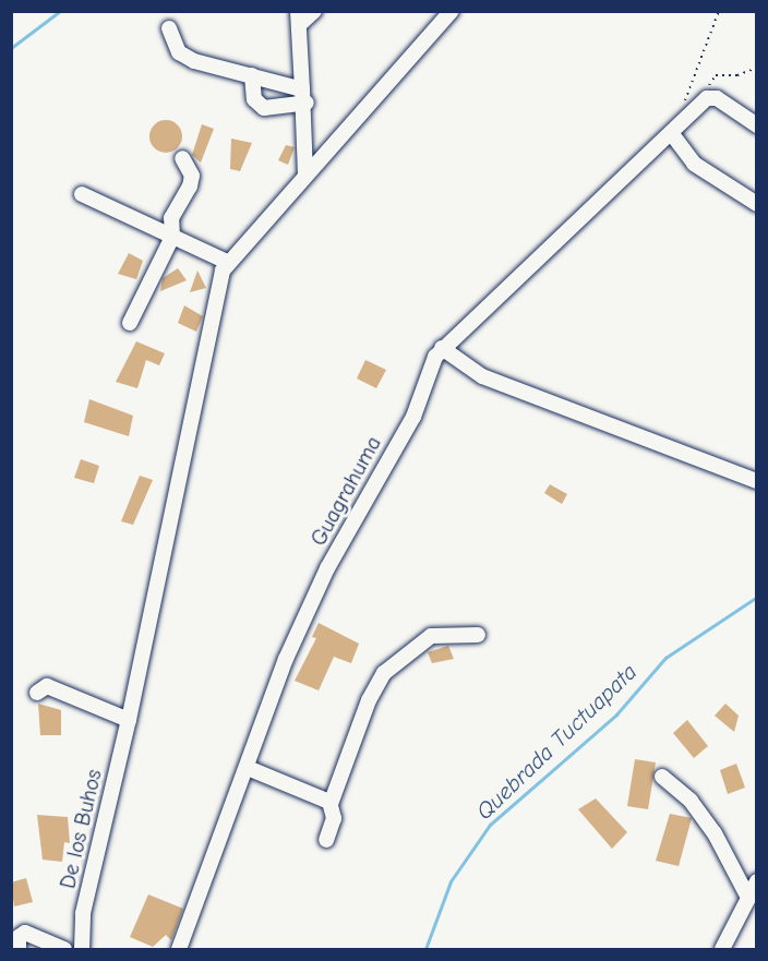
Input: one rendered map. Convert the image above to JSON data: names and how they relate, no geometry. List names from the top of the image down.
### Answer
{
  "streets": {
    "street": ["Guagrahuma", "De los Buhos"]
  },
  "water": ["Quebrada Tuctuapata"]
}
